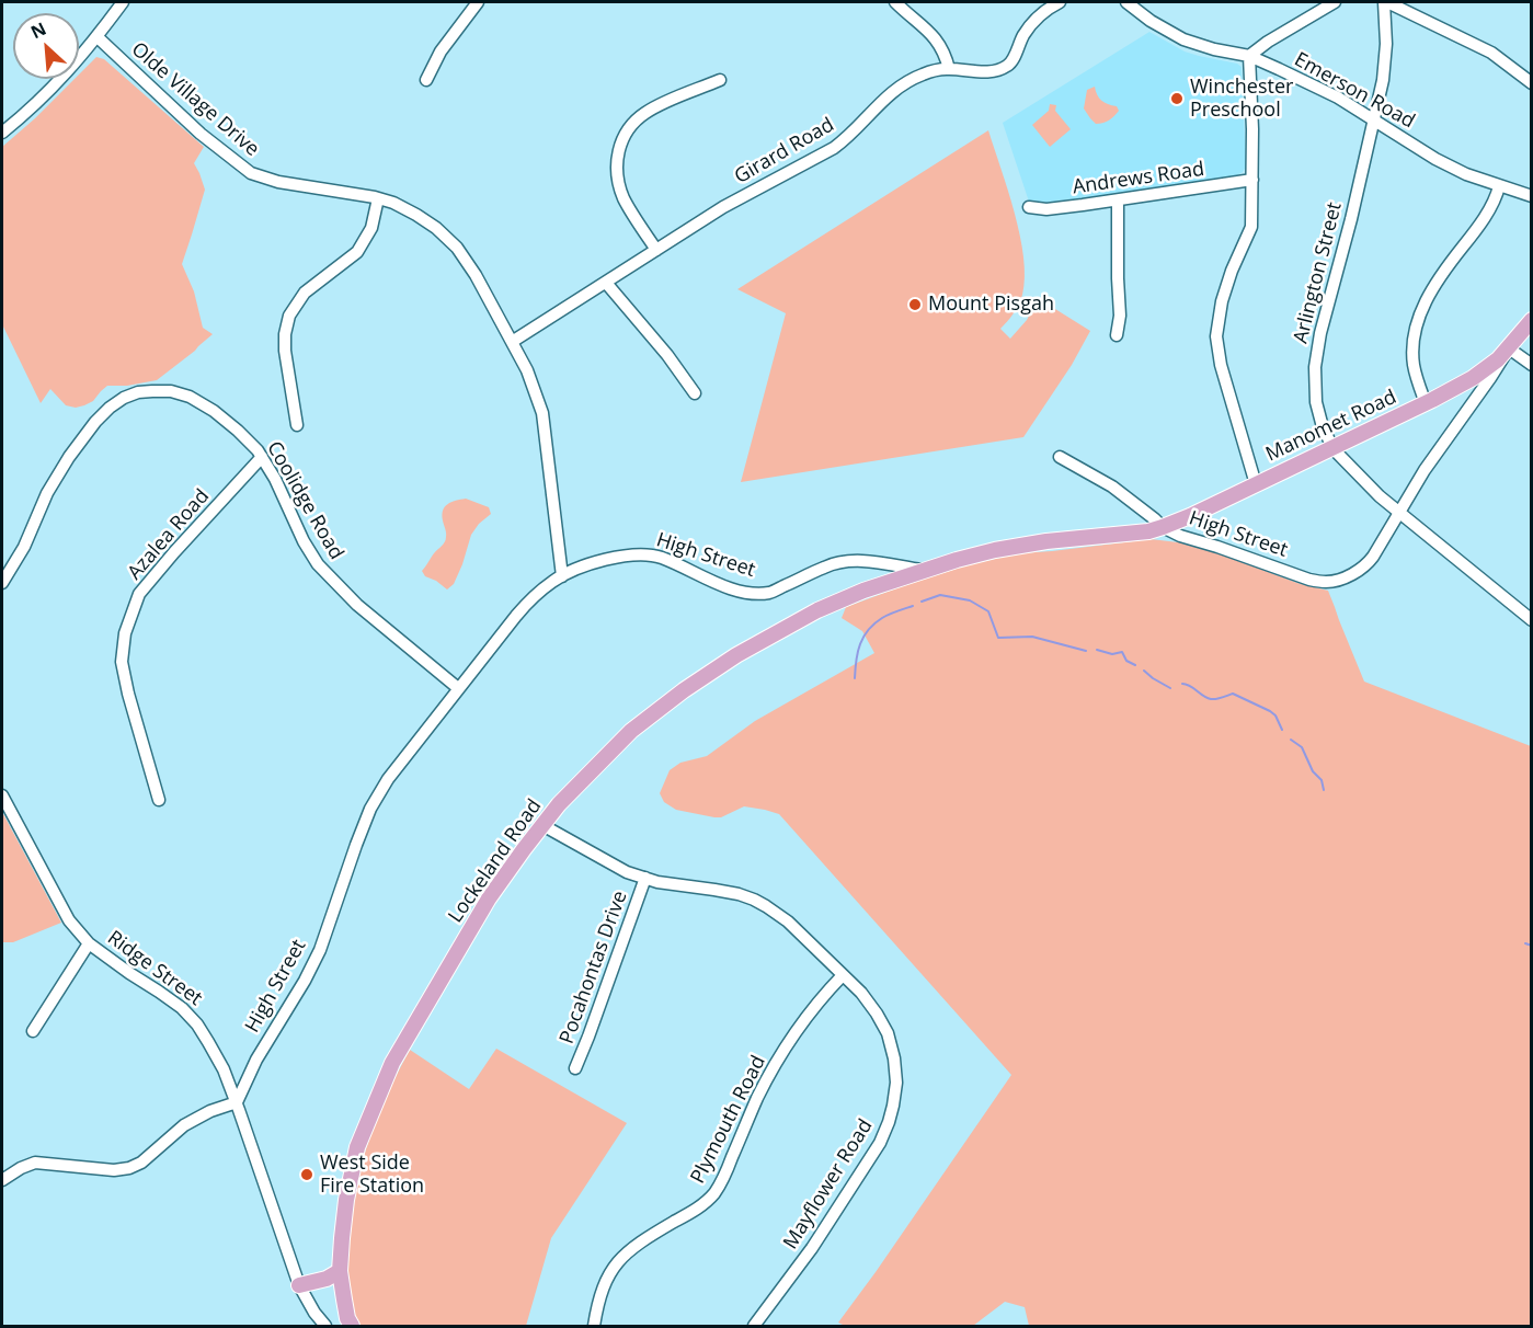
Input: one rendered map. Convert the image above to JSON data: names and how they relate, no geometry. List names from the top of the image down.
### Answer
{
  "streets": {
    "main road": ["Manomet Road", "High Street", "Lockeland Road"],
    "street": [
      "Emerson Road",
      "Olde Village Drive",
      "Girard Road",
      "Andrews Road",
      "Arlington Street",
      "Coolidge Road",
      "Azalea Road",
      "Pocahontas Drive",
      "Ridge Street",
      "Plymouth Road",
      "Mayflower Road"
    ]
  },
  "crossings": [
    ["Emerson Road", "Arlington Street"],
    ["Olde Village Drive", "Girard Road"],
    ["Olde Village Drive", "High Street"],
    ["Arlington Street", "Manomet Road"],
    ["Arlington Street", "High Street"],
    ["Manomet Road", "High Street"],
    ["Coolidge Road", "Azalea Road"],
    ["Coolidge Road", "High Street"],
    ["High Street", "Lockeland Road"],
    ["High Street", "Ridge Street"],
    ["Lockeland Road", "Mayflower Road"],
    ["Pocahontas Drive", "Mayflower Road"],
    ["Plymouth Road", "Mayflower Road"]
  ],
  "places": ["Winchester Preschool", "Mount Pisgah", "West Side Fire Station"],
  "north": "top left"
}
